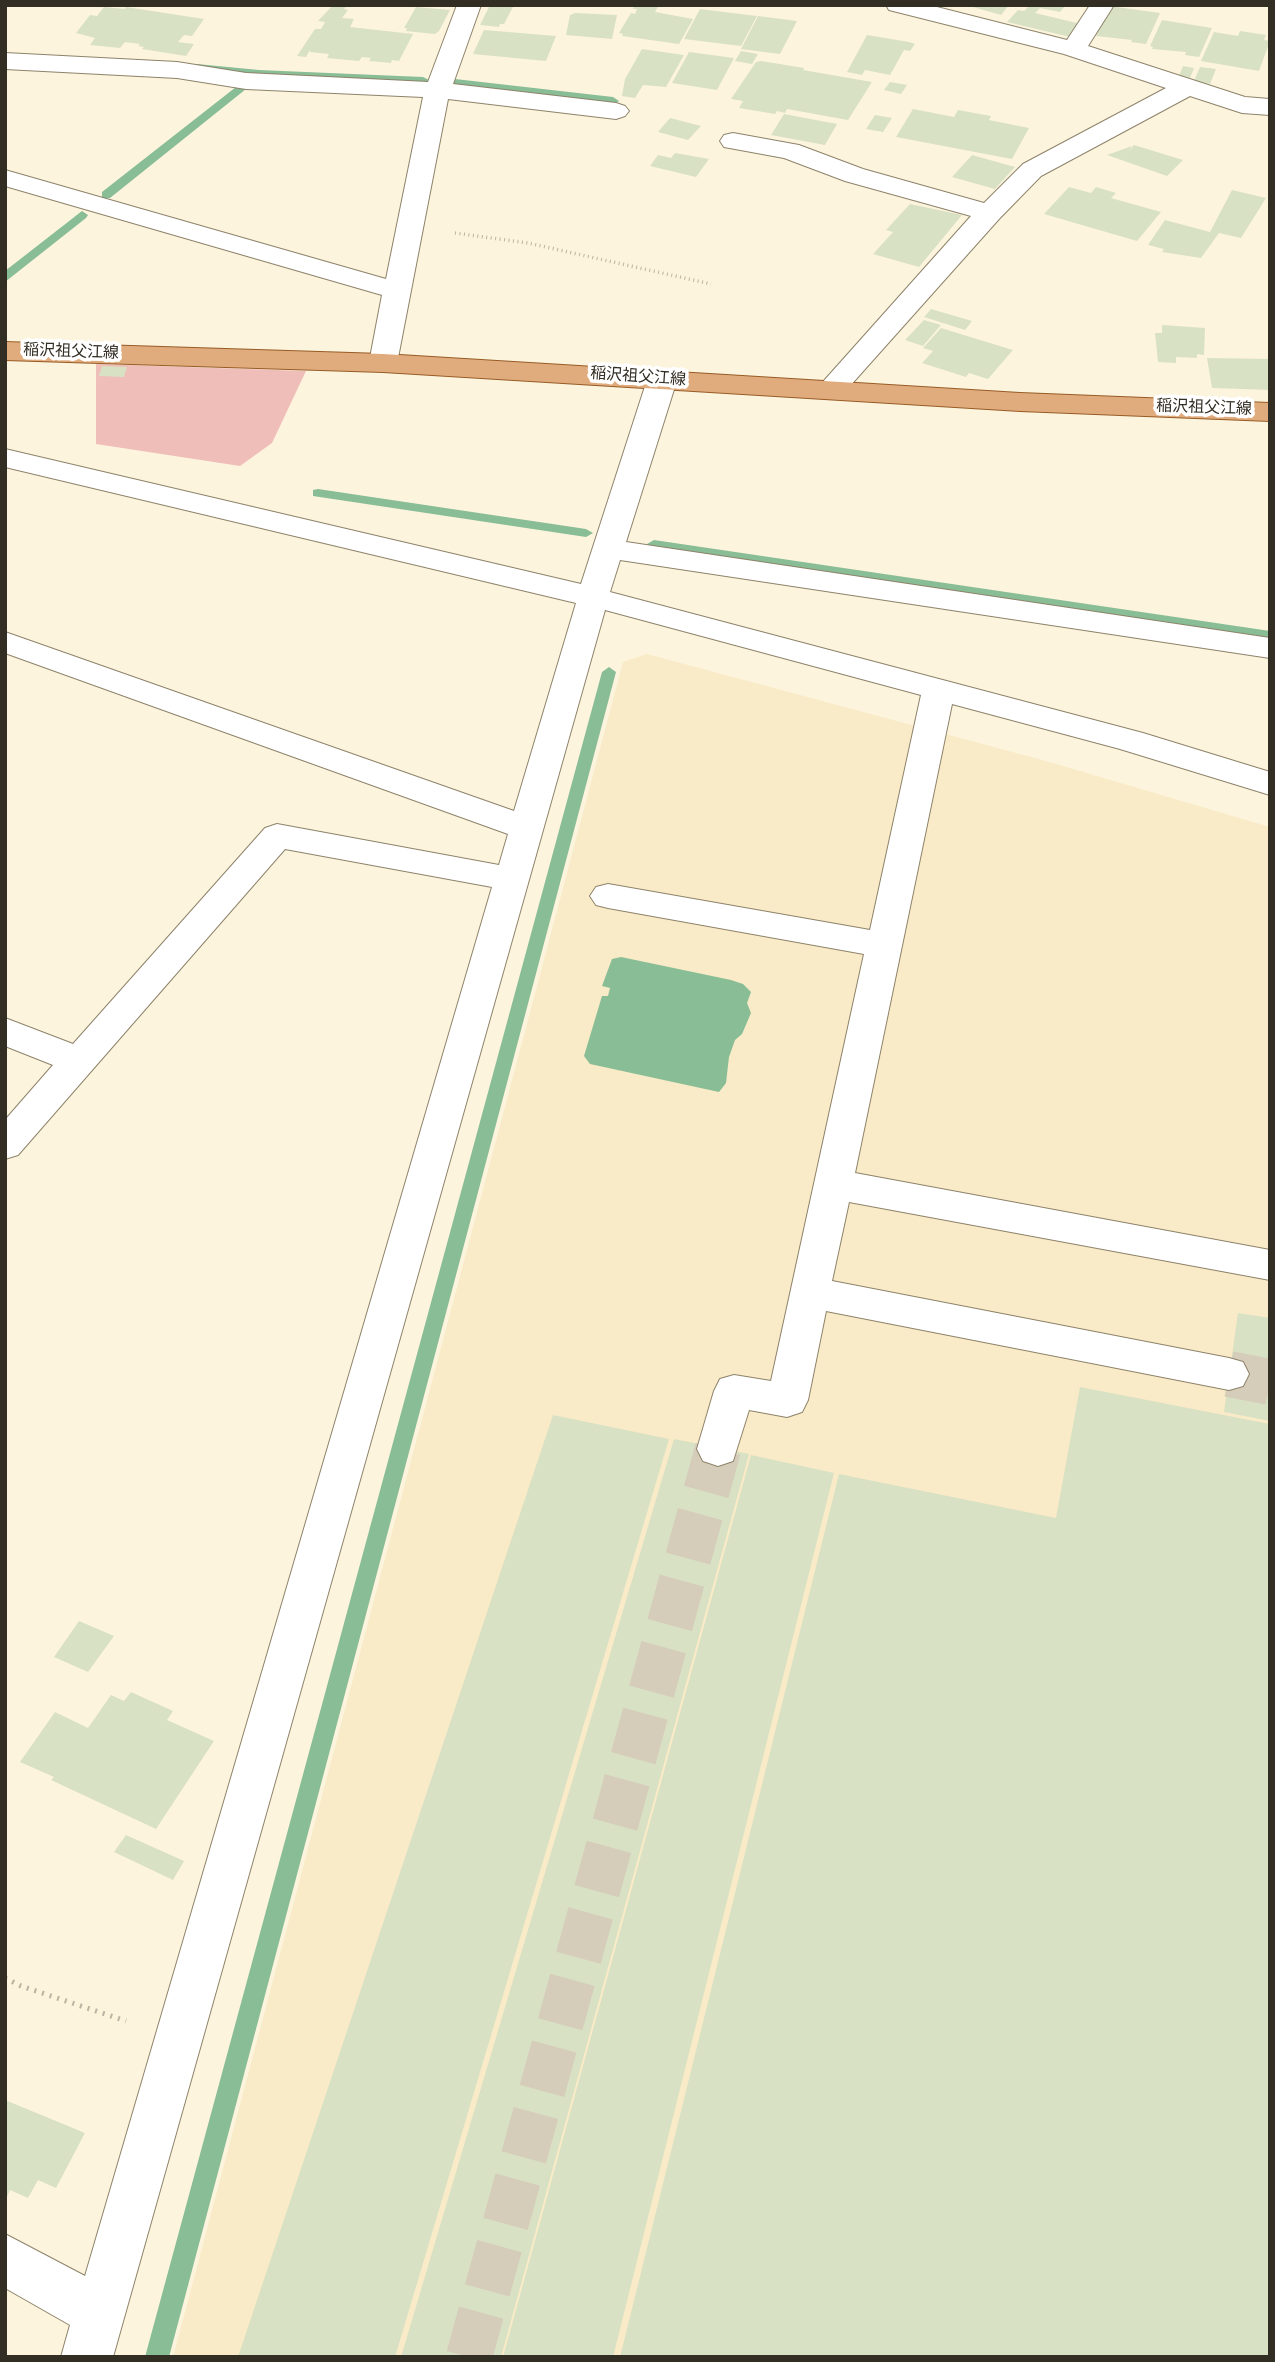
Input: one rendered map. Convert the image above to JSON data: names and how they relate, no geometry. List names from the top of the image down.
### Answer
{
  "streets": {
    "main road": ["稲沢祖父江線"]
  }
}
